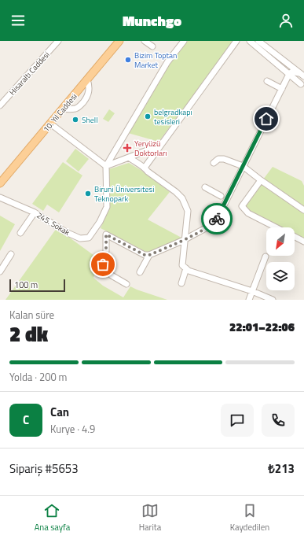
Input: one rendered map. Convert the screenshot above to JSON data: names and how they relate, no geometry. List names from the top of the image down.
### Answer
{
  "streets": {
    "main road": ["10. Yıl Caddesi"],
    "street": ["Hisaraltı Caddesi", "245. Sokak"]
  },
  "places": {
    "other": [
      "Bizim Toptan Market",
      "belgradkapı tesisleri",
      "Shell",
      "Biruni Üniversitesi Teknopark"
    ],
    "health": ["Yeryüzü Doktorları"]
  },
  "scale_bar": "100 m",
  "north": "bottom left",
  "page": {
    "header": "Munchgo",
    "scale": "100 m",
    "heading": ["2 dk", "Kalan süre", "22:01–22:06"],
    "panel": [
      "Can",
      "Kurye · 4.9",
      "Sipariş #5653",
      "₺213"
    ],
    "bar": "Yolda · 200 m",
    "round": "C",
    "tabs": ["Ana sayfa", "Harita", "Kaydedilen"]
  }
}
